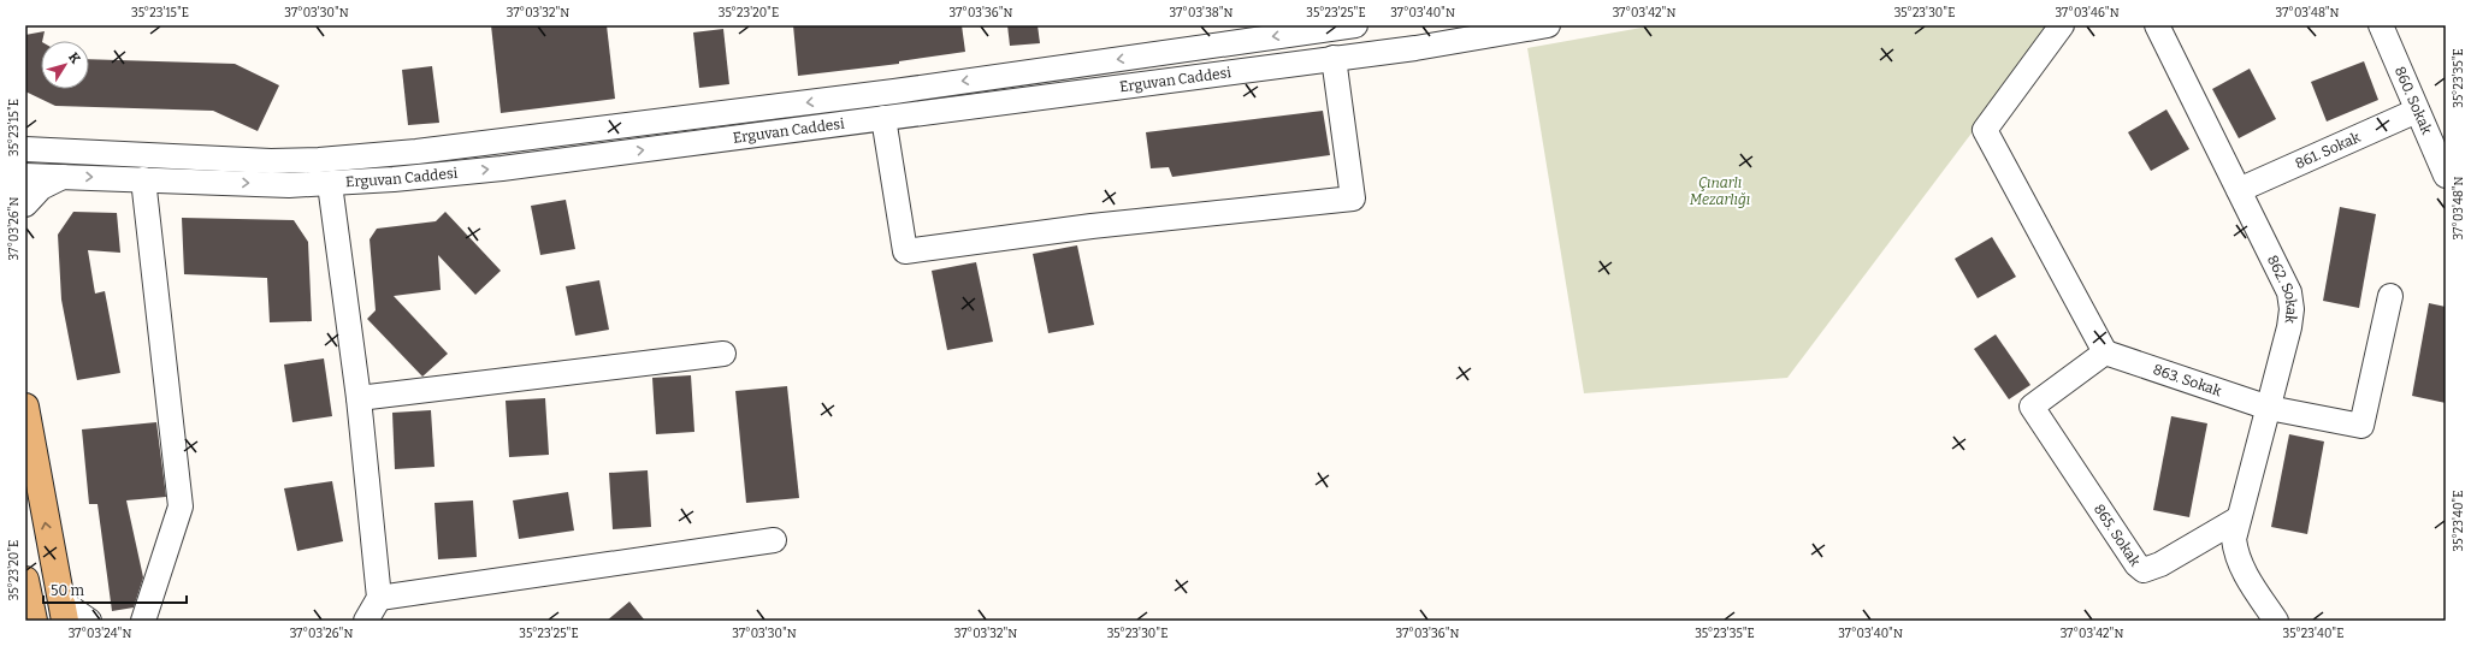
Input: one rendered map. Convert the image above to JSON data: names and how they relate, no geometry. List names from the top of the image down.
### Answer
{
  "streets": {
    "street": [
      "Erguvan Caddesi",
      "860. Sokak",
      "861. Sokak",
      "862. Sokak",
      "863. Sokak",
      "865. Sokak"
    ]
  },
  "crossings": [
    ["860. Sokak", "861. Sokak"],
    ["861. Sokak", "862. Sokak"],
    ["862. Sokak", "863. Sokak"],
    ["862. Sokak", "865. Sokak"],
    ["863. Sokak", "865. Sokak"]
  ],
  "parks": ["Çınarlı Mezarlığı"],
  "scale_bar": "50 m",
  "north": "top right",
  "coordinates": [
    "35°23'15\"E",
    "37°03'30\"N",
    "37°03'32\"N",
    "35°23'20\"E",
    "37°03'36\"N",
    "37°03'38\"N",
    "35°23'25\"E",
    "37°03'40\"N",
    "37°03'42\"N",
    "35°23'30\"E",
    "37°03'46\"N",
    "37°03'48\"N",
    "35°23'35\"E",
    "37°03'26\"N",
    "35°23'40\"E",
    "37°03'24\"N"
  ]
}
